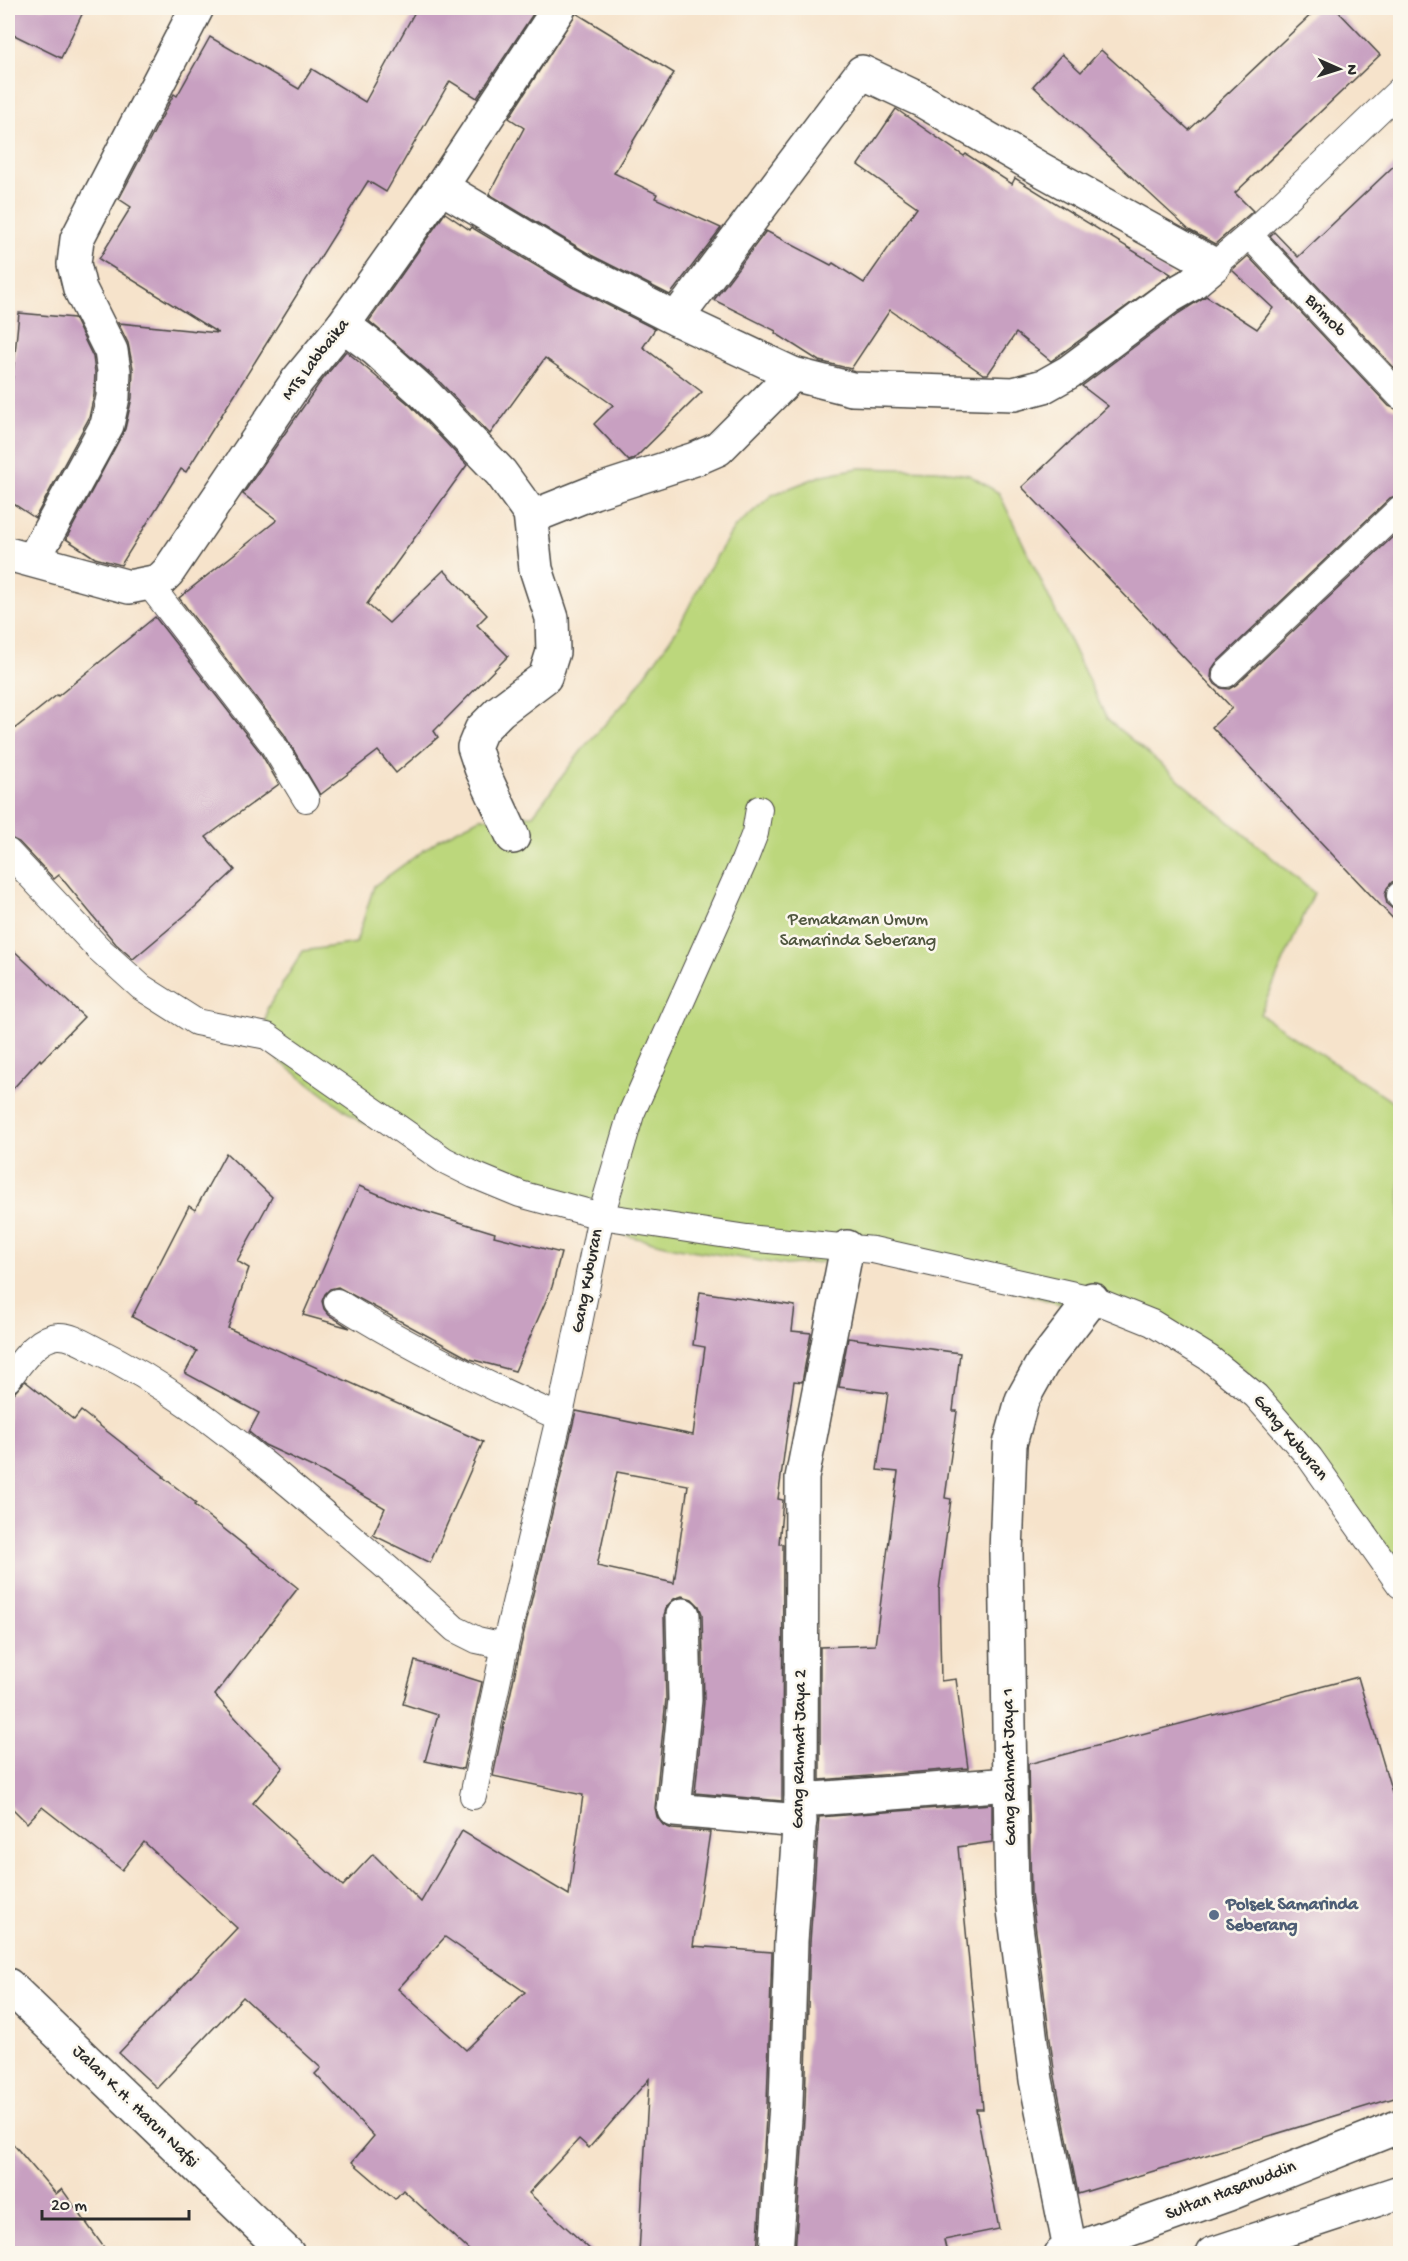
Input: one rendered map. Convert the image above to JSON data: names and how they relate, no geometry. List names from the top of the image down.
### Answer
{
  "streets": {
    "street": [
      "MTs Labbaika",
      "Gang Rahmat Jaya 2",
      "Gang Rahmat Jaya 1",
      "Jalan K.H. Harun Nafsi",
      "Sultan Hasanuddin"
    ],
    "lane": ["Brimob", "Gang Kuburan"]
  },
  "crossings": [
    ["Gang Kuburan", "Gang Rahmat Jaya 2"],
    ["Gang Kuburan", "Gang Rahmat Jaya 1"],
    ["Gang Rahmat Jaya 1", "Sultan Hasanuddin"]
  ],
  "parks": ["Pemakaman Umum Samarinda Seberang"],
  "places": ["Polsek Samarinda Seberang"],
  "scale_bar": "20 m",
  "north": "right"
}
